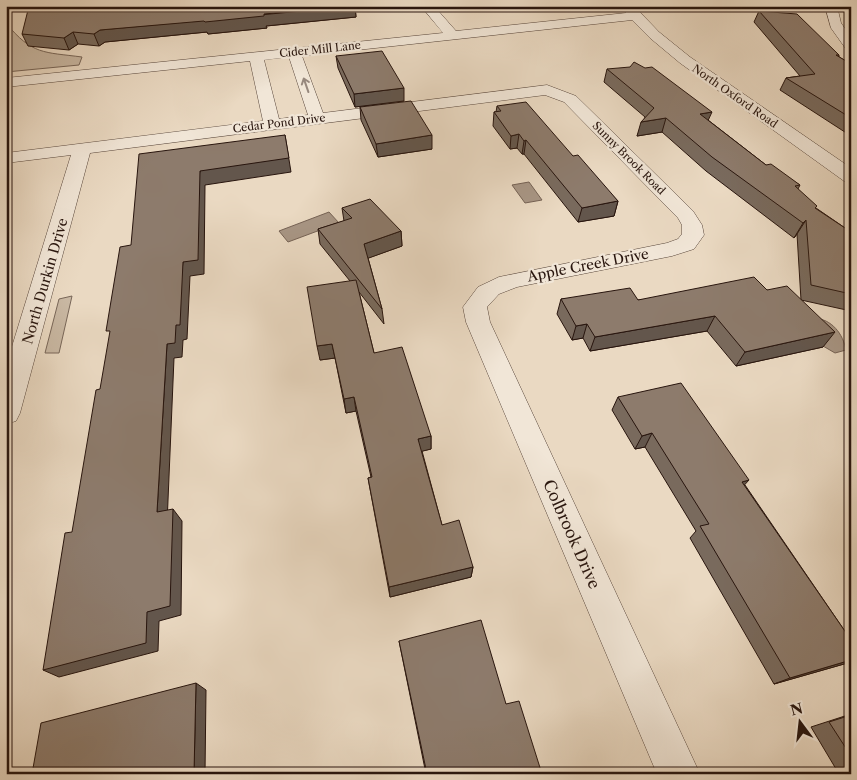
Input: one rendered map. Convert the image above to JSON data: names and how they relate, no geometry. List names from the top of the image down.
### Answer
{
  "streets": {
    "street": [
      "Cider Mill Lane",
      "North Oxford Road",
      "Cedar Pond Drive",
      "Sunny Brook Road",
      "Apple Creek Drive",
      "North Durkin Drive",
      "Colbrook Drive"
    ]
  },
  "crossings": [
    ["Cider Mill Lane", "North Oxford Road"],
    ["Cedar Pond Drive", "Sunny Brook Road"],
    ["Cedar Pond Drive", "North Durkin Drive"],
    ["Sunny Brook Road", "Apple Creek Drive"],
    ["Apple Creek Drive", "Colbrook Drive"]
  ],
  "north": "top"
}
